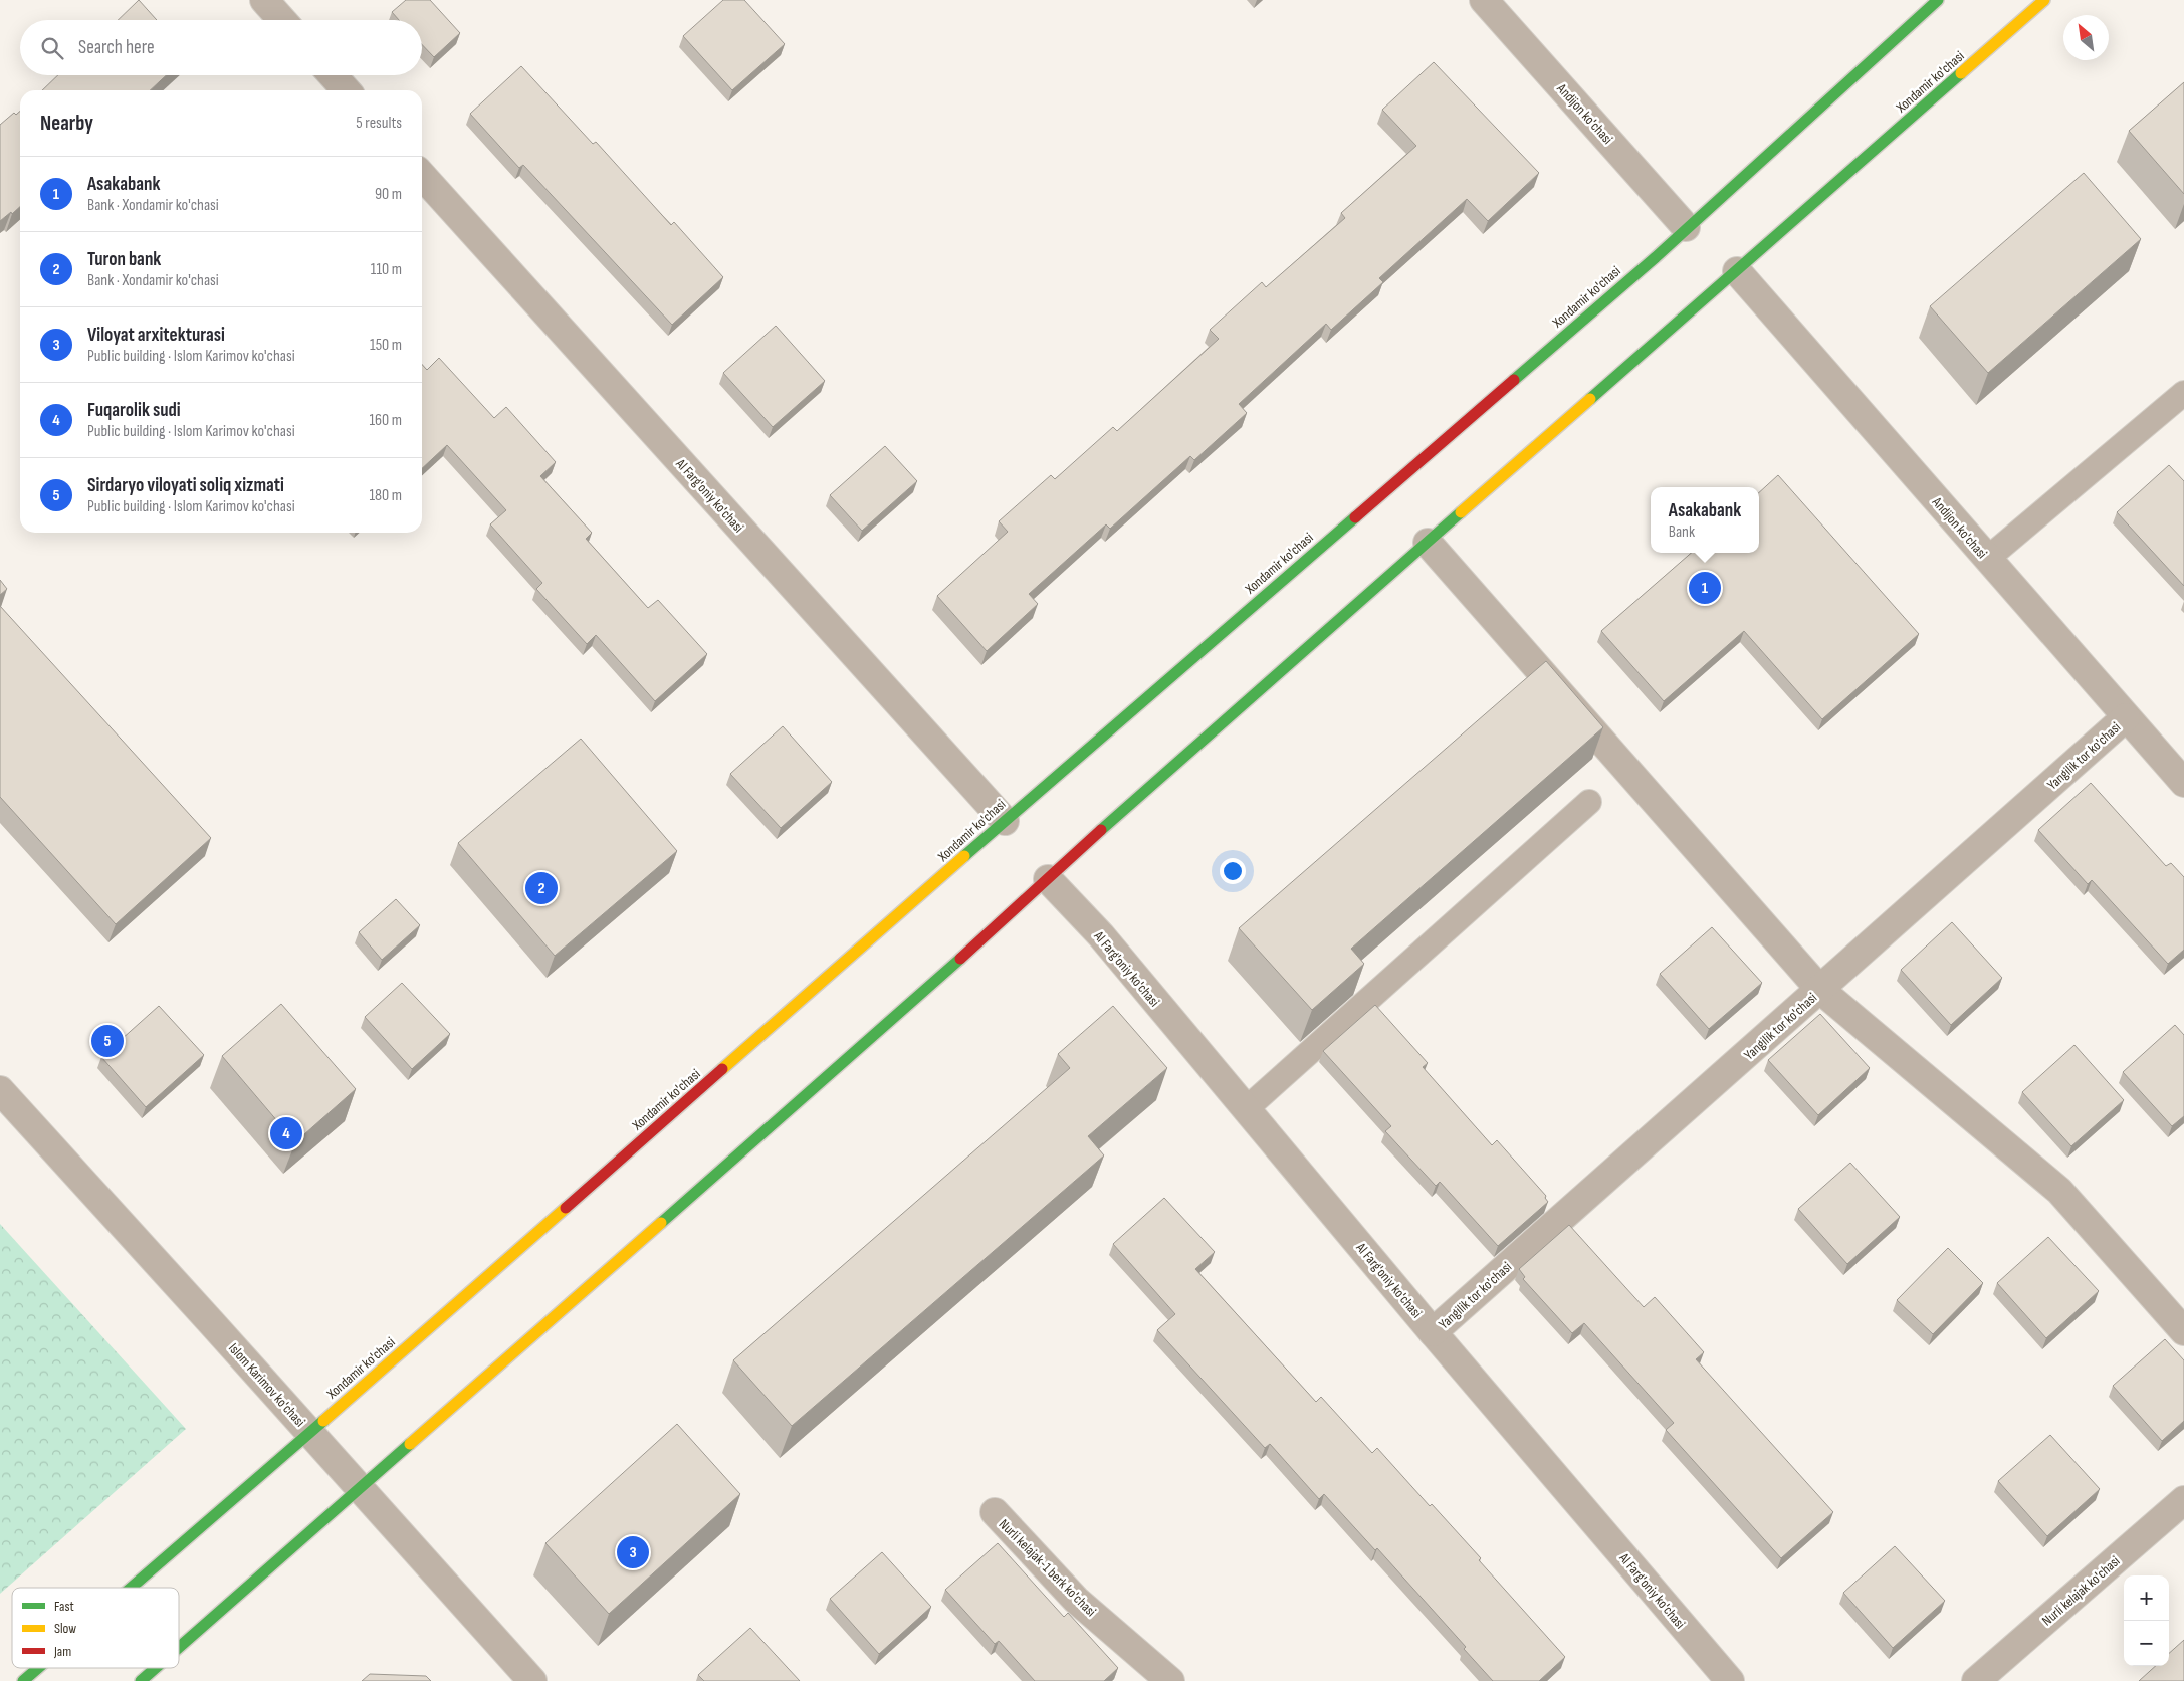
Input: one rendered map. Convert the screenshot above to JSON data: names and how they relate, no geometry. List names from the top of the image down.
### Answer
{
  "streets": {
    "main road": ["Xondamir ko'chasi"],
    "street": [
      "Andijon ko'chasi",
      "Al Farg'oniy ko'chasi",
      "Yangilik tor ko'chasi",
      "Islom Karimov ko'chasi",
      "Nurli kelajak-1 berk ko'chasi",
      "Nurli kelajak ko'chasi"
    ]
  },
  "crossings": [
    ["Xondamir ko'chasi", "Andijon ko'chasi"],
    ["Xondamir ko'chasi", "Al Farg'oniy ko'chasi"],
    ["Xondamir ko'chasi", "Islom Karimov ko'chasi"],
    ["Andijon ko'chasi", "Yangilik tor ko'chasi"],
    ["Al Farg'oniy ko'chasi", "Yangilik tor ko'chasi"]
  ],
  "legend": ["Fast", "Slow", "Jam"],
  "north": "top left",
  "page": {
    "search": "Search here",
    "heading": ["Nearby", "5 results"],
    "list": [
      {
        "mark": "1",
        "name": "Asakabank",
        "note": "Bank · Xondamir ko'chasi",
        "value": "90 m"
      },
      {
        "mark": "2",
        "name": "Turon bank",
        "note": "Bank · Xondamir ko'chasi",
        "value": "110 m"
      },
      {
        "mark": "3",
        "name": "Viloyat arxitekturasi",
        "note": "Public building · Islom Karimov ko'chasi",
        "value": "150 m"
      },
      {
        "mark": "4",
        "name": "Fuqarolik sudi",
        "note": "Public building · Islom Karimov ko'chasi",
        "value": "160 m"
      },
      {
        "mark": "5",
        "name": "Sirdaryo viloyati soliq xizmati",
        "note": "Public building · Islom Karimov ko'chasi",
        "value": "180 m"
      }
    ],
    "popup": ["Asakabank", "Bank"],
    "pins": [
      "1",
      "2",
      "5",
      "4",
      "3"
    ],
    "map_buttons": ["+", "−"]
  }
}
